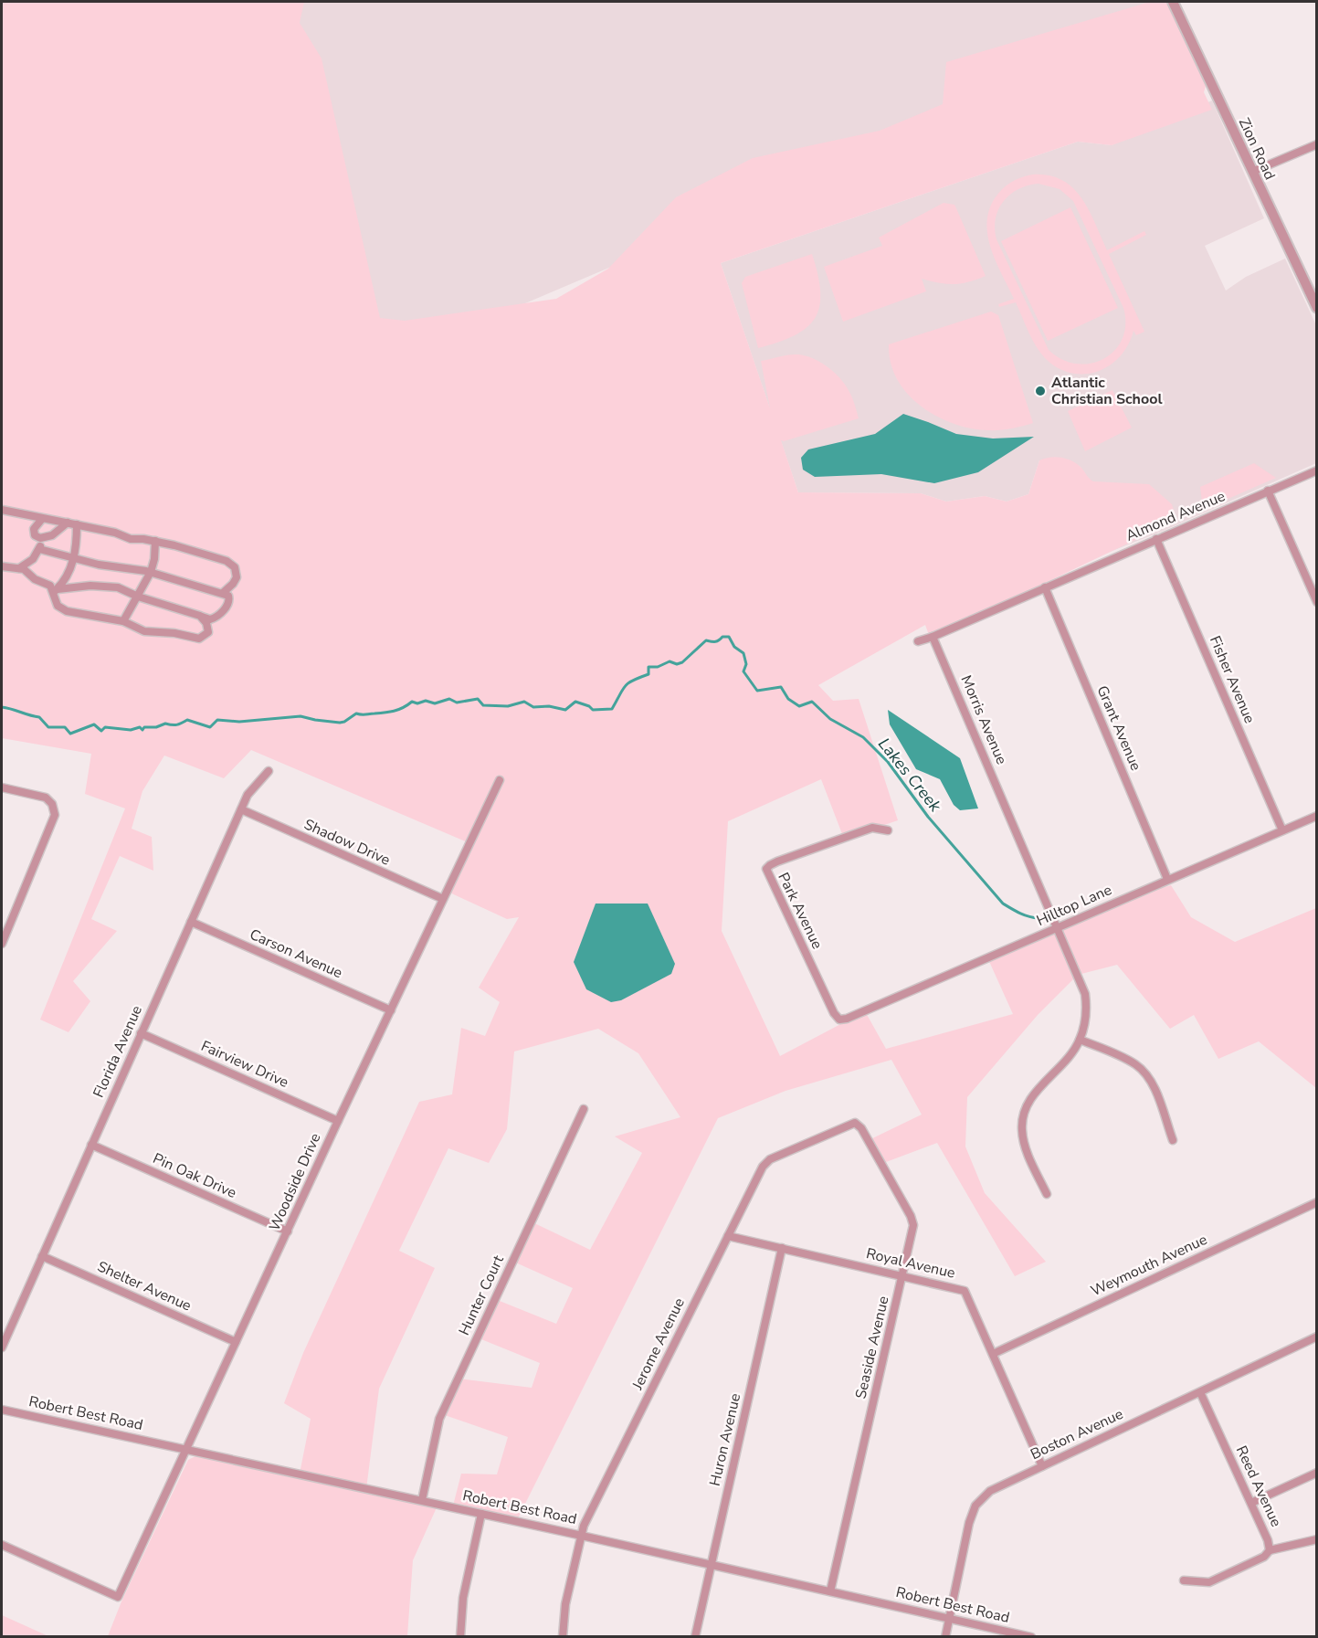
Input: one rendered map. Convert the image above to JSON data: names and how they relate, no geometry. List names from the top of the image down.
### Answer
{
  "streets": {
    "street": [
      "Zion Road",
      "Almond Avenue",
      "Fisher Avenue",
      "Morris Avenue",
      "Grant Avenue",
      "Shadow Drive",
      "Hilltop Lane",
      "Park Avenue",
      "Carson Avenue",
      "Florida Avenue",
      "Fairview Drive",
      "Pin Oak Drive",
      "Woodside Drive",
      "Royal Avenue",
      "Weymouth Avenue",
      "Shelter Avenue",
      "Hunter Court",
      "Jerome Avenue",
      "Seaside Avenue",
      "Robert Best Road",
      "Boston Avenue",
      "Huron Avenue",
      "Reed Avenue"
    ]
  },
  "crossings": [
    ["Almond Avenue", "Fisher Avenue"],
    ["Almond Avenue", "Grant Avenue"],
    ["Fisher Avenue", "Hilltop Lane"],
    ["Morris Avenue", "Hilltop Lane"],
    ["Grant Avenue", "Hilltop Lane"],
    ["Shadow Drive", "Florida Avenue"],
    ["Shadow Drive", "Woodside Drive"],
    ["Hilltop Lane", "Park Avenue"],
    ["Carson Avenue", "Florida Avenue"],
    ["Carson Avenue", "Woodside Drive"],
    ["Florida Avenue", "Fairview Drive"],
    ["Florida Avenue", "Pin Oak Drive"],
    ["Florida Avenue", "Shelter Avenue"],
    ["Fairview Drive", "Woodside Drive"],
    ["Pin Oak Drive", "Woodside Drive"],
    ["Woodside Drive", "Shelter Avenue"],
    ["Woodside Drive", "Robert Best Road"],
    ["Royal Avenue", "Weymouth Avenue"],
    ["Royal Avenue", "Jerome Avenue"],
    ["Royal Avenue", "Seaside Avenue"],
    ["Royal Avenue", "Boston Avenue"],
    ["Royal Avenue", "Huron Avenue"],
    ["Hunter Court", "Robert Best Road"],
    ["Jerome Avenue", "Seaside Avenue"],
    ["Jerome Avenue", "Robert Best Road"],
    ["Seaside Avenue", "Robert Best Road"],
    ["Robert Best Road", "Boston Avenue"],
    ["Robert Best Road", "Huron Avenue"],
    ["Boston Avenue", "Reed Avenue"]
  ],
  "water": ["Lakes Creek"],
  "places": ["Atlantic Christian School"]
}
